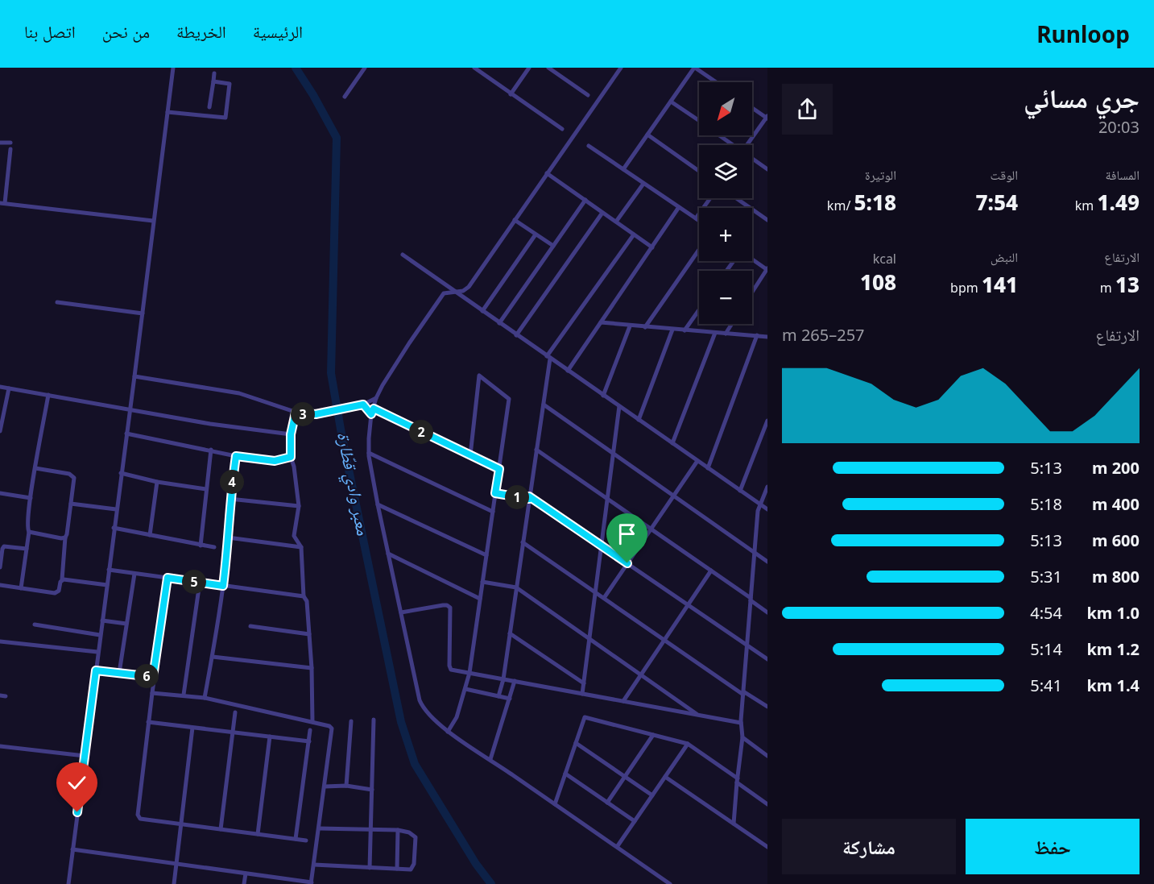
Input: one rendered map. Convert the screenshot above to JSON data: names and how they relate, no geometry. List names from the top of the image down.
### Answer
{
  "water": ["معبر وادي قطّارة"],
  "north": "bottom left",
  "page": {
    "header": "Runloop",
    "nav": [
      "الرئيسية",
      "الخريطة",
      "من نحن",
      "اتصل بنا"
    ],
    "heading": ["جري مسائي", "20:03"],
    "map_buttons": ["+", "−"],
    "stats": [
      ["المسافة", "1.49 km"],
      ["الوقت", "7:54"],
      ["الوتيرة", "5:18 /km"],
      ["الارتفاع", "13 m"],
      ["النبض", "141 bpm"],
      ["kcal", "108"]
    ],
    "chart": ["الارتفاع", "257–265 m"],
    "pins": [
      "3",
      "2",
      "4",
      "1",
      "5",
      "6"
    ],
    "list": [
      {
        "name": "200 m",
        "note": "5:13"
      },
      {
        "name": "400 m",
        "note": "5:18"
      },
      {
        "name": "600 m",
        "note": "5:13"
      },
      {
        "name": "800 m",
        "note": "5:31"
      },
      {
        "name": "1.0 km",
        "note": "4:54"
      },
      {
        "name": "1.2 km",
        "note": "5:14"
      },
      {
        "name": "1.4 km",
        "note": "5:41"
      }
    ],
    "buttons": ["حفظ", "مشاركة"]
  }
}
